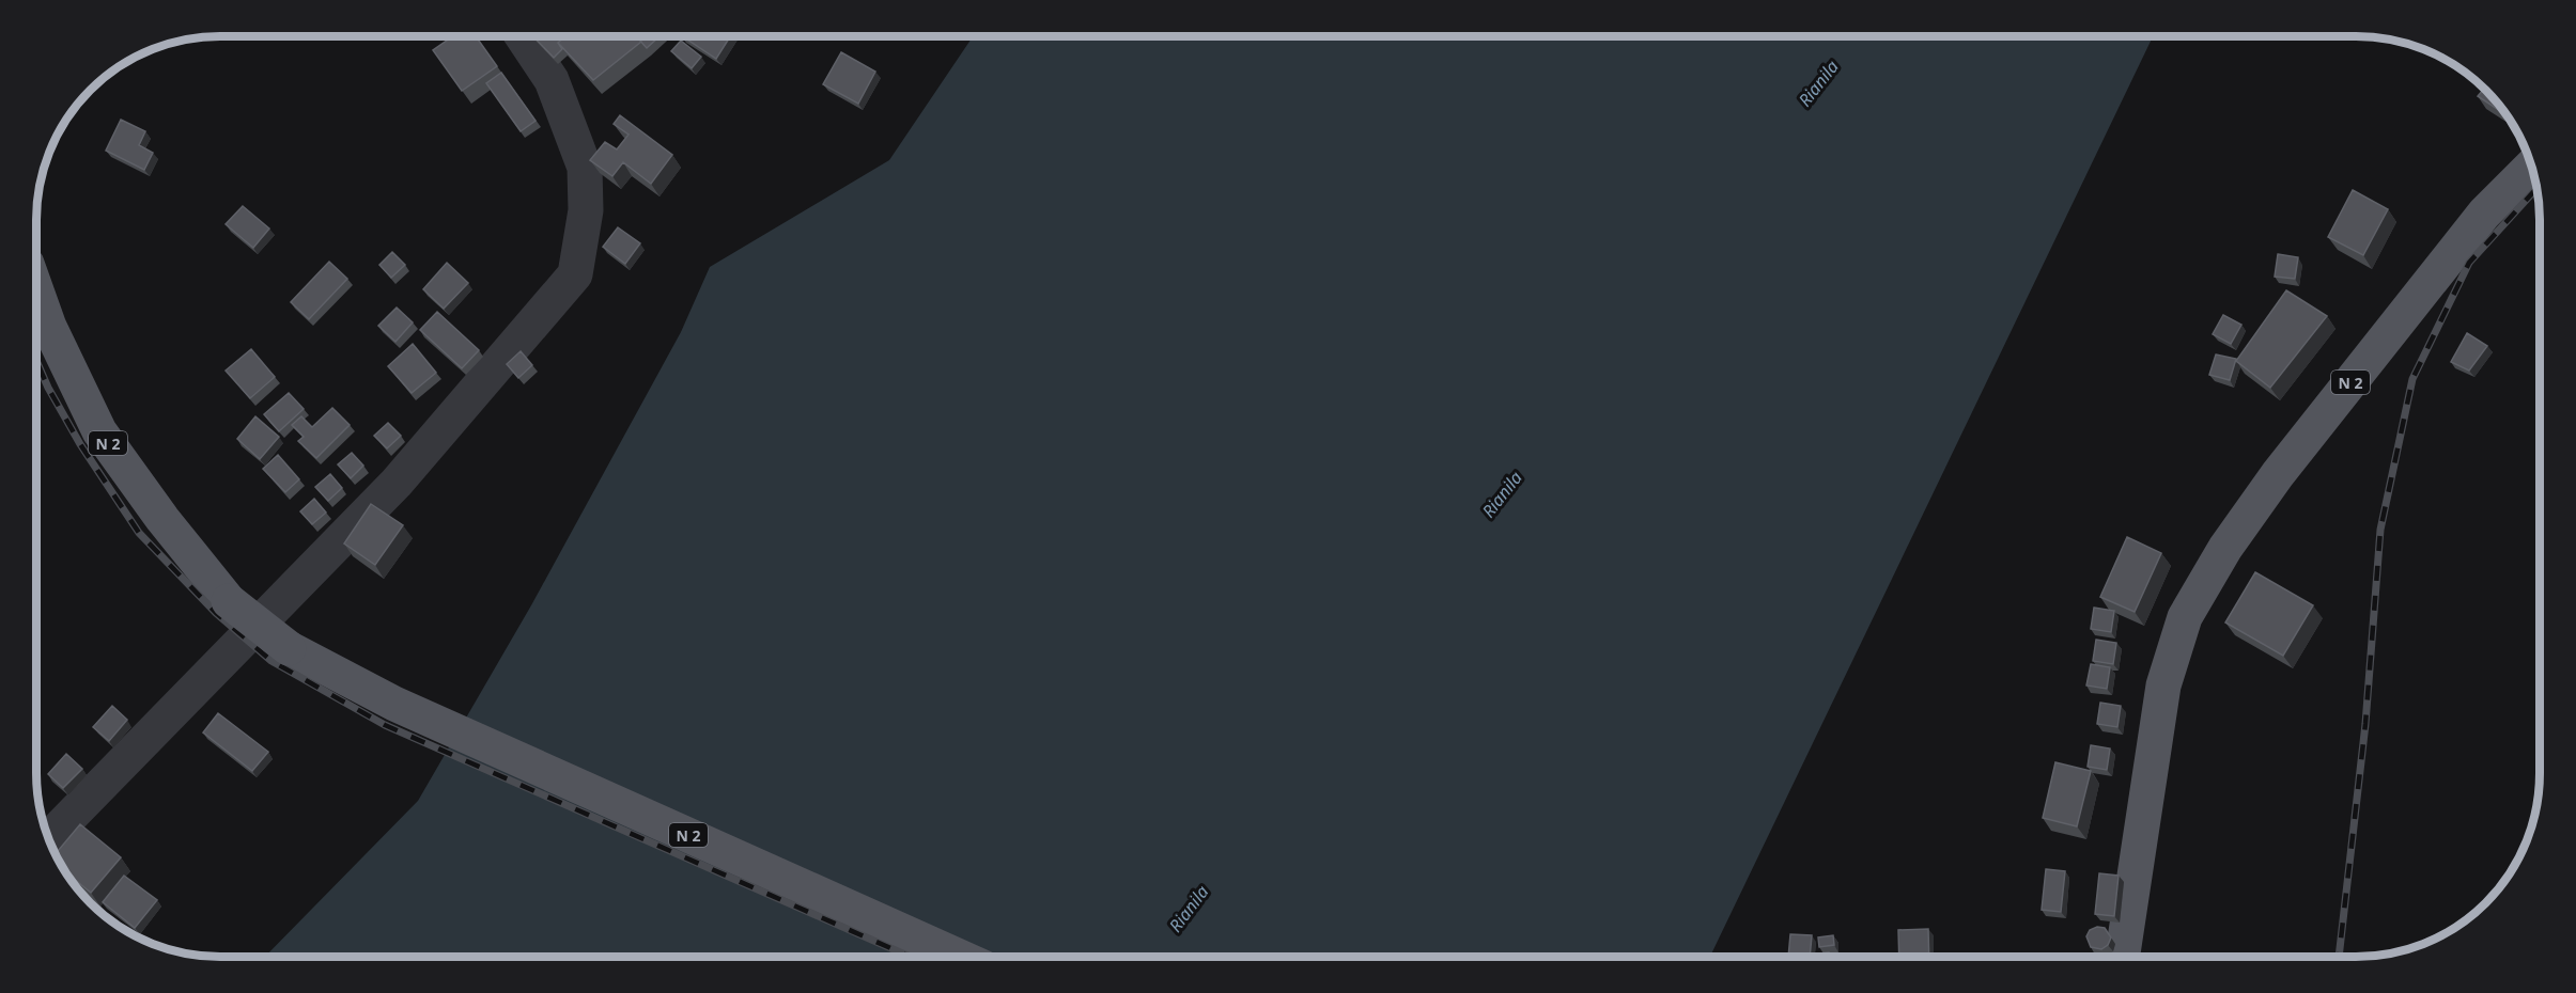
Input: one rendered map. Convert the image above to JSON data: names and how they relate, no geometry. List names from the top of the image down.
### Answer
{
  "streets": {
    "main road": ["N 2"]
  },
  "water": ["Rianila"]
}
